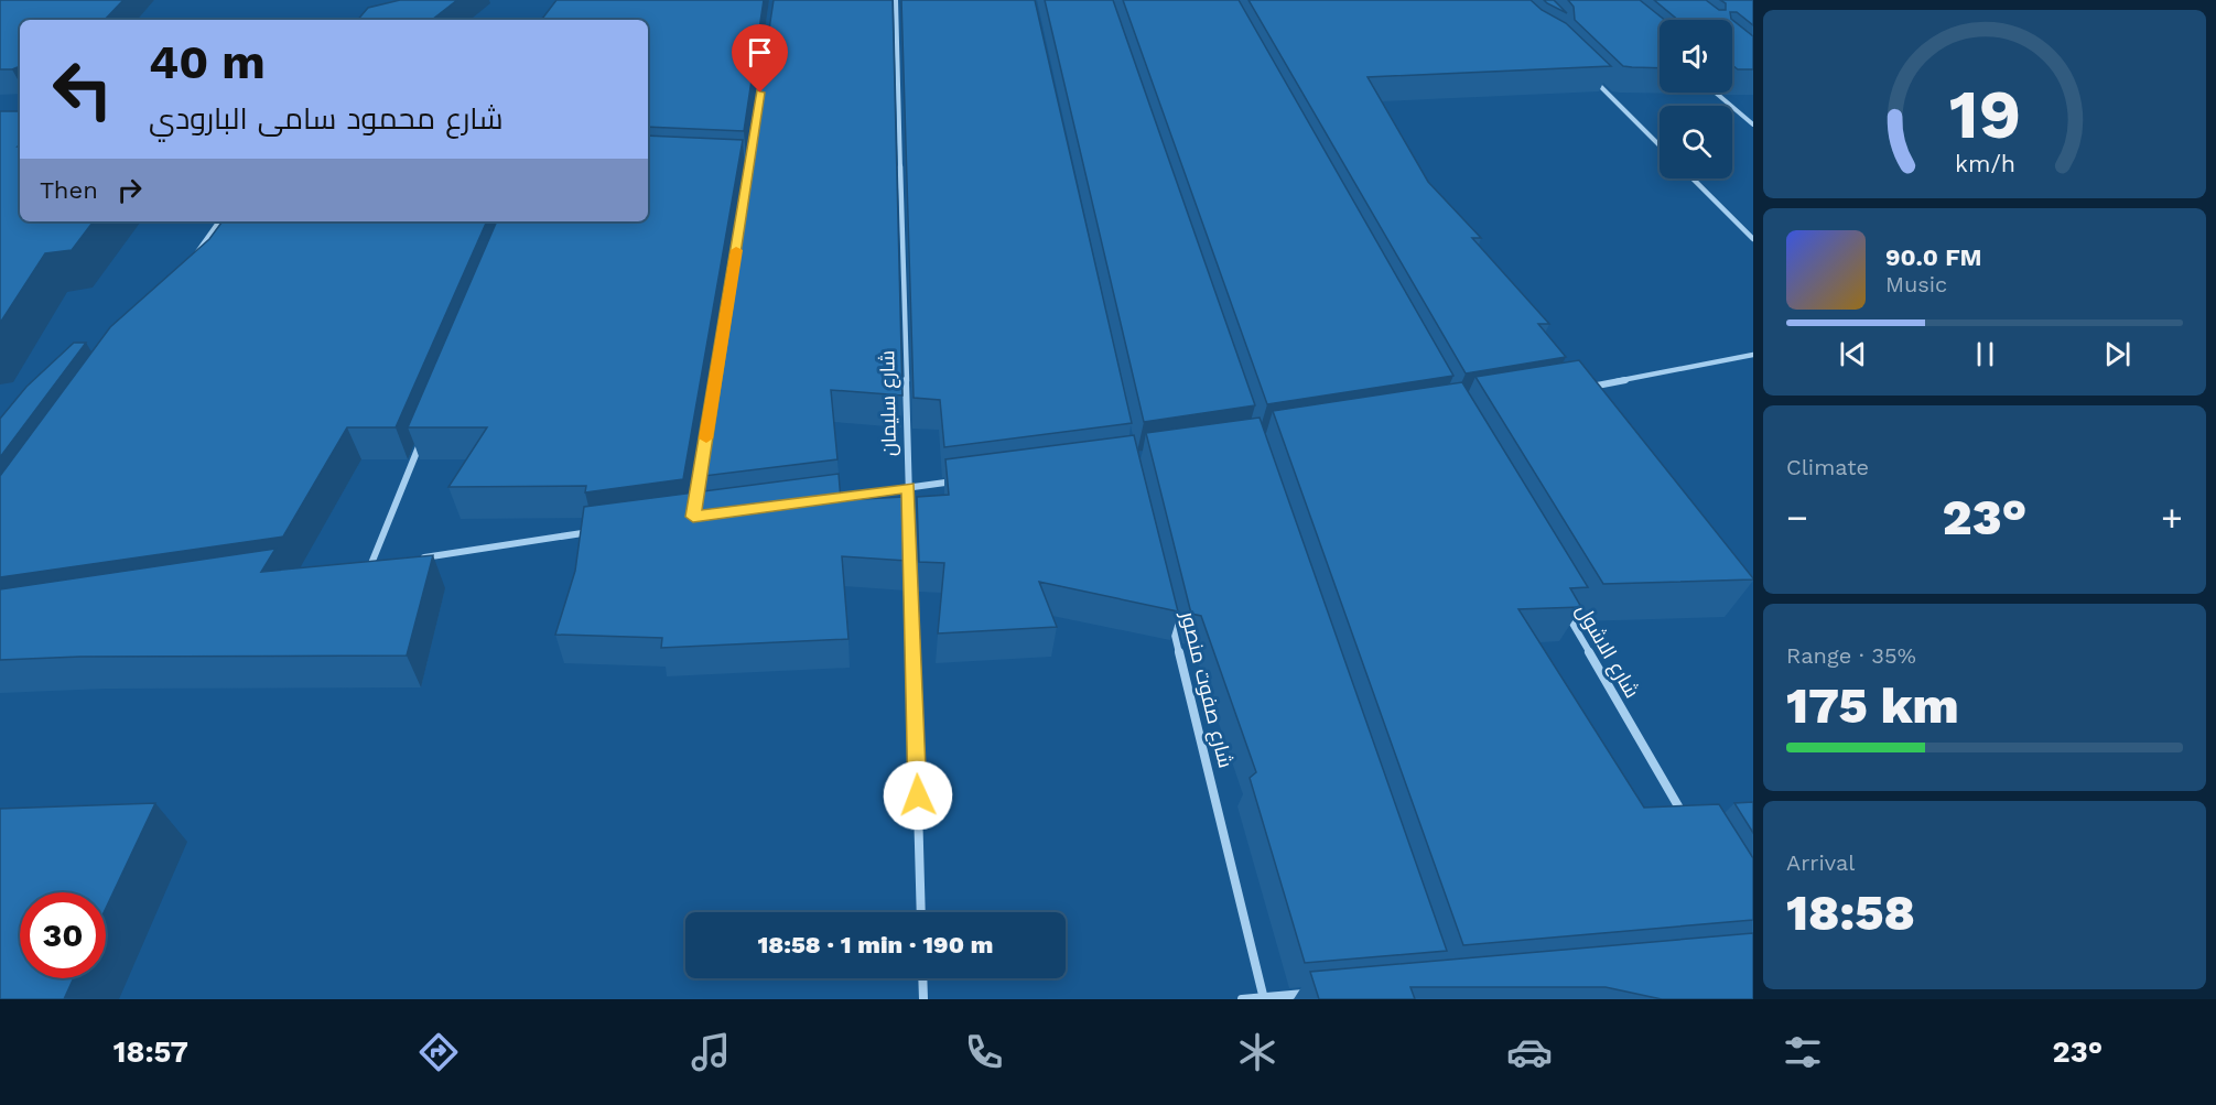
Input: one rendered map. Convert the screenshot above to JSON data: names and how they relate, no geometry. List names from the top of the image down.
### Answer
{
  "streets": {
    "street": ["شارع سليمان", "شارع الاشول", "شارع صفوت منصور"]
  },
  "page": {
    "turn": ["40 m", "شارع محمود سامى البارودي"],
    "then": "Then",
    "song": ["90.0 FM", "Music"],
    "tile": [
      "Climate",
      ["Range · 35%", "175 km"],
      ["Arrival", "18:58"]
    ],
    "heat": ["−", "23°", "+"],
    "limit": "30",
    "trip": "18:58 · 1 min · 190 m",
    "tabs": ["18:57", "23°"],
    "gauge": ["19", "km/h"]
  }
}
